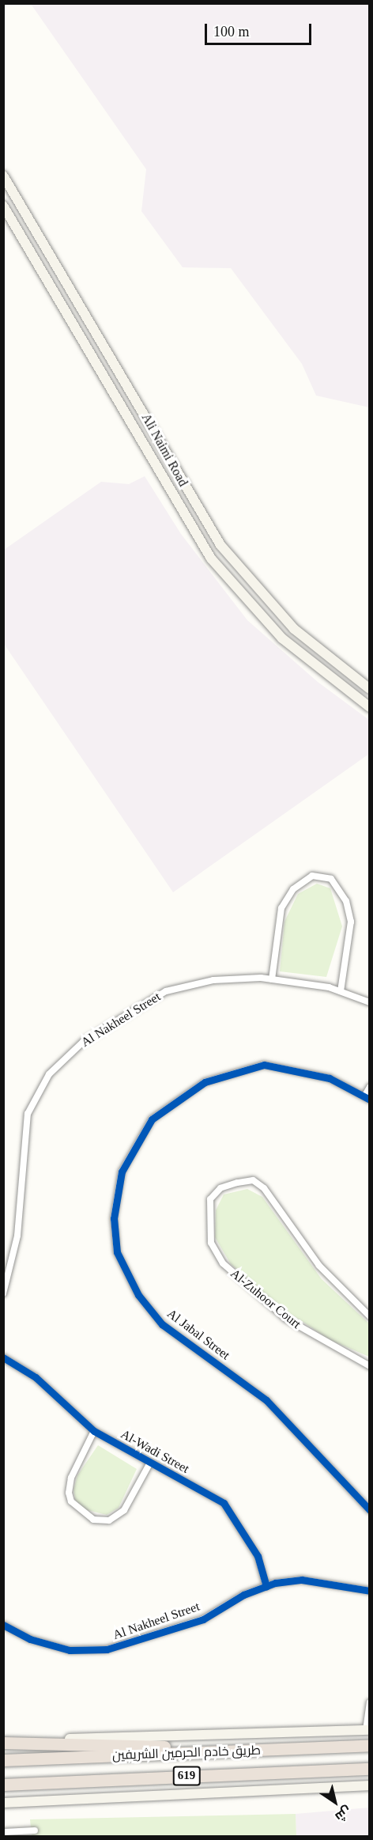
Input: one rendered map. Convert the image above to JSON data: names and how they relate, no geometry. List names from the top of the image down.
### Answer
{
  "streets": {
    "highway": ["طريق خادم الحرمين الشريفين", "619"],
    "main road": ["Ali Naimi Road"],
    "street": [
      "Al Nakheel Street",
      "Al-Zuhoor Court",
      "Al Jabal Street",
      "Al-Wadi Street"
    ]
  },
  "crossings": [
    ["Al Nakheel Street", "Al-Wadi Street"]
  ],
  "scale_bar": "100 m",
  "north": "bottom right"
}
